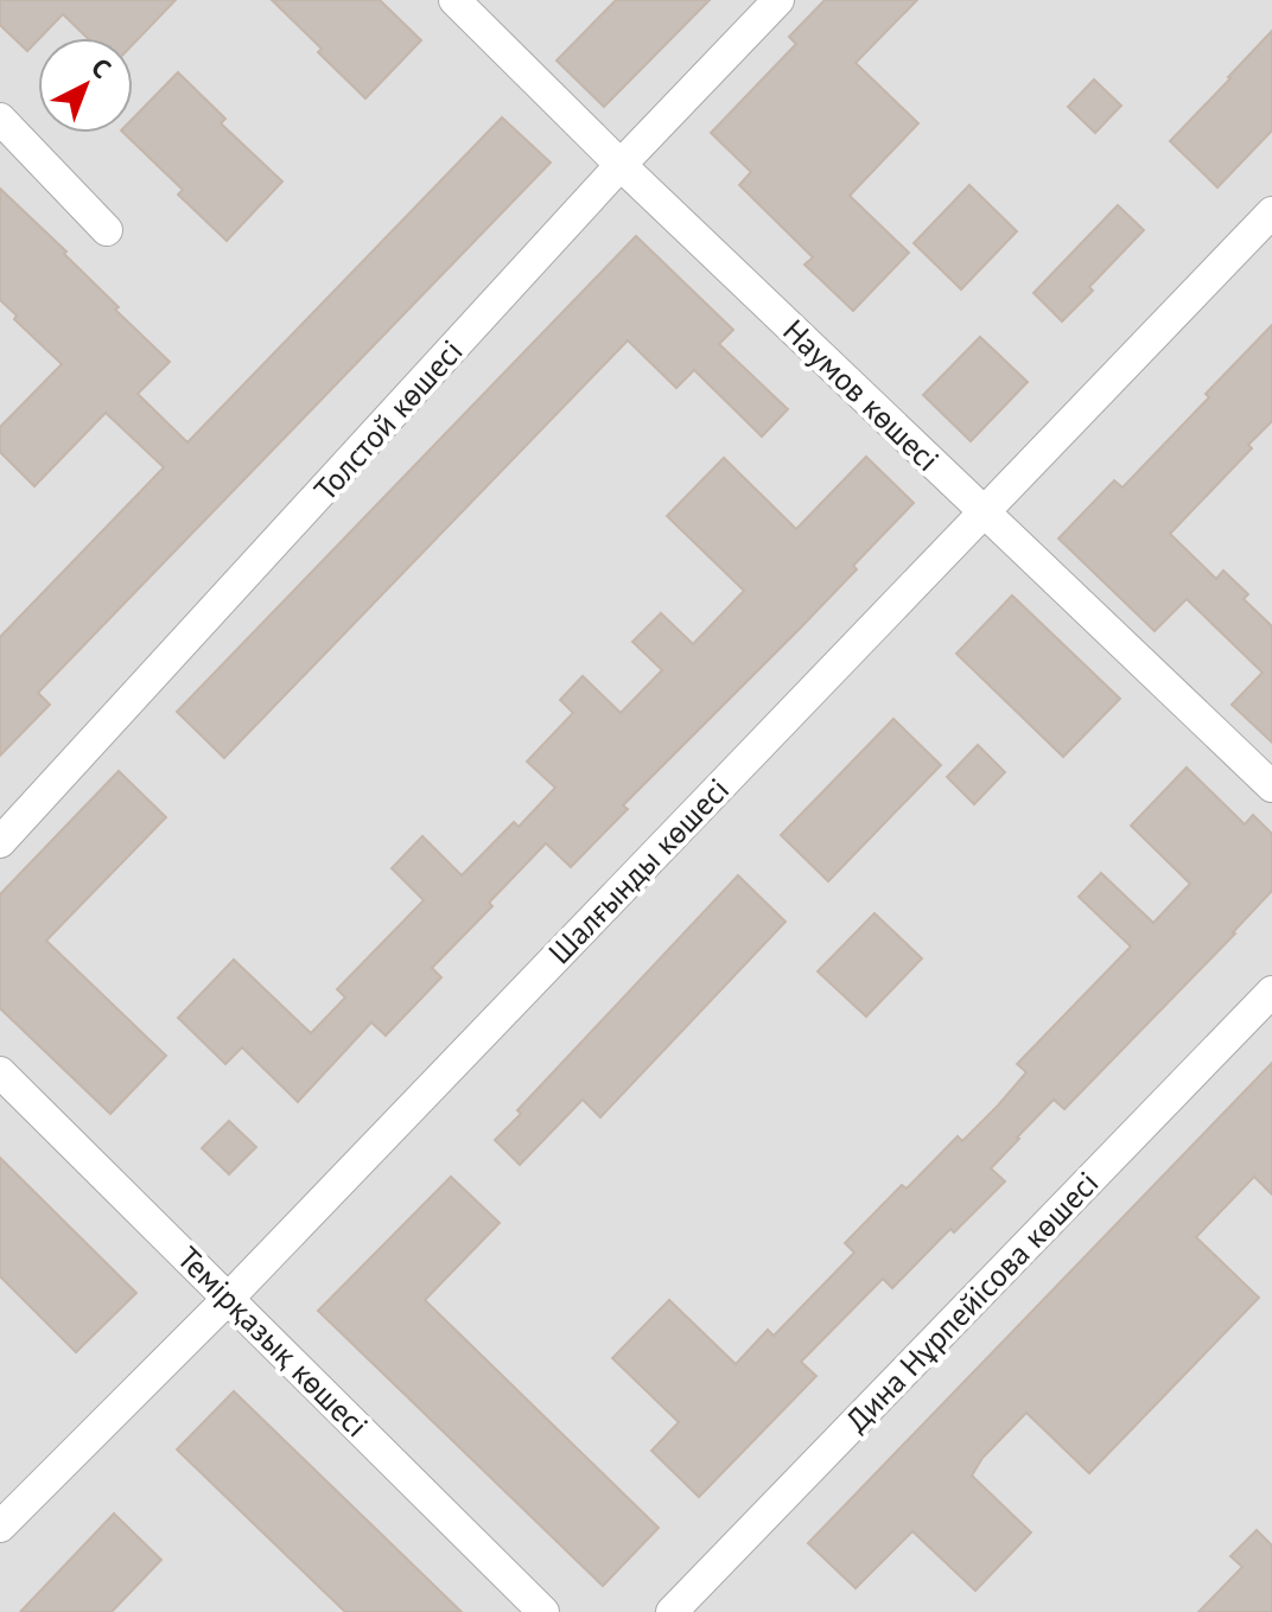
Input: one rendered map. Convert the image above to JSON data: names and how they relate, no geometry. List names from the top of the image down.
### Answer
{
  "streets": {
    "street": [
      "Наумов көшесі",
      "Толстой көшесі",
      "Шалғынды көшесі",
      "Дина Нұрпейісова көшесі",
      "Темірқазық көшесі"
    ]
  },
  "crossings": [
    ["Наумов көшесі", "Толстой көшесі"],
    ["Наумов көшесі", "Шалғынды көшесі"],
    ["Шалғынды көшесі", "Темірқазық көшесі"]
  ],
  "north": "top right"
}
